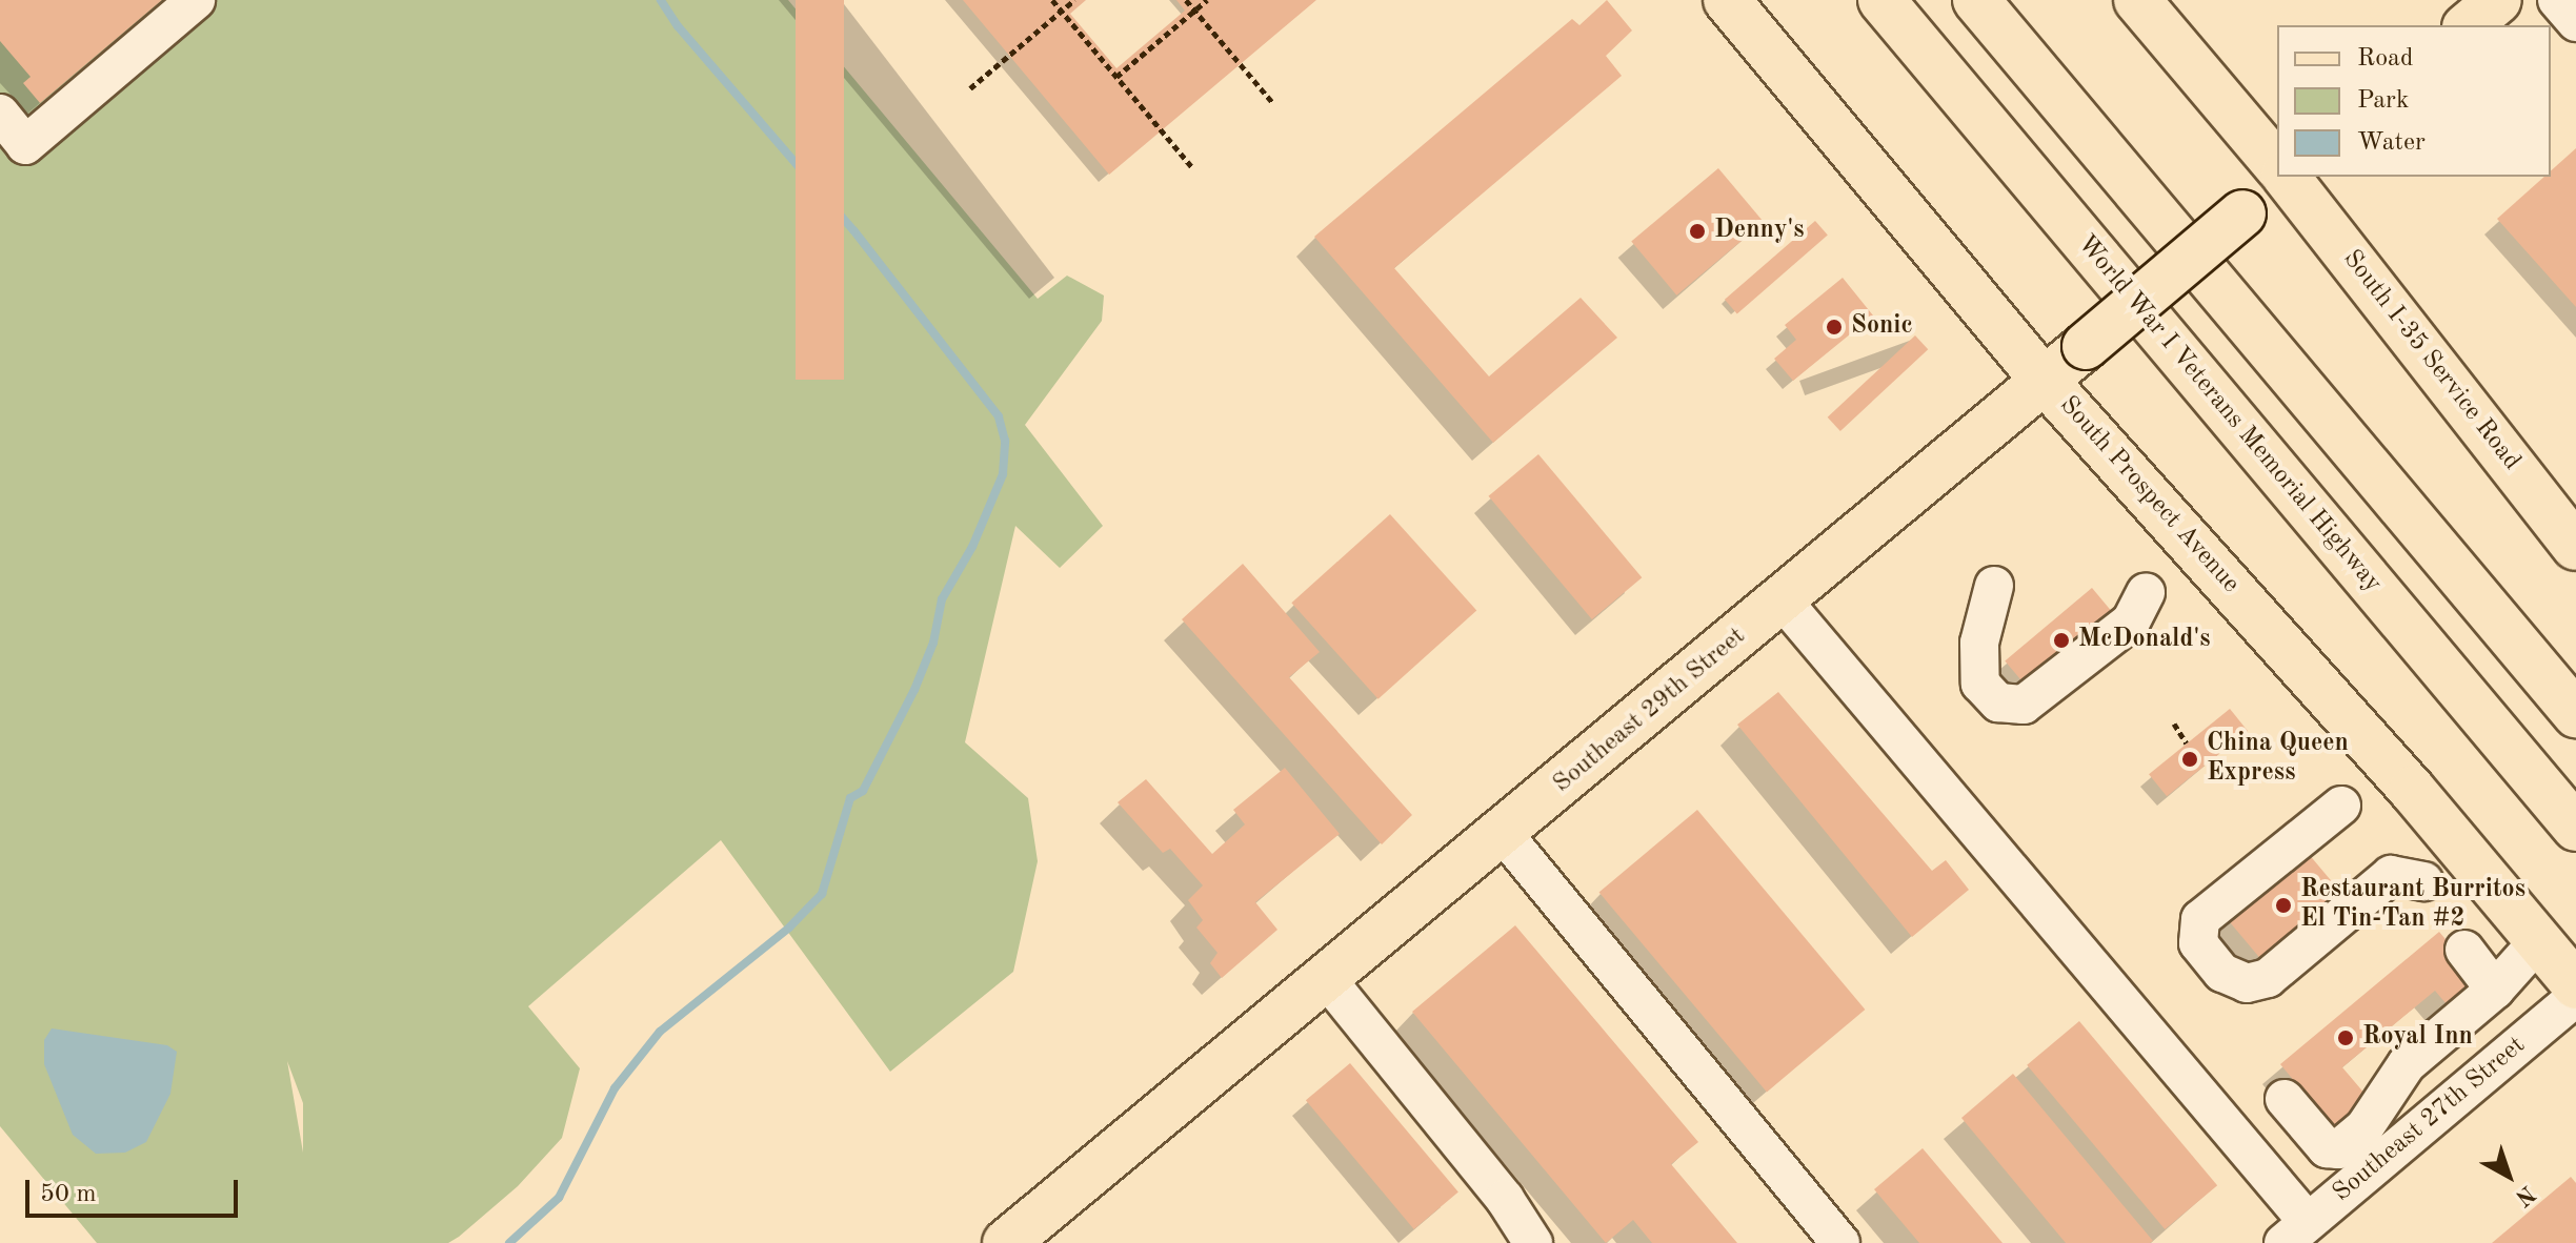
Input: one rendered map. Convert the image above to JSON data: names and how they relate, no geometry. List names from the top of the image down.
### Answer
{
  "streets": {
    "main road": [
      "South I-35 Service Road",
      "World War I Veterans Memorial Highway",
      "South Prospect Avenue",
      "Southeast 29th Street"
    ],
    "street": ["Southeast 27th Street"]
  },
  "crossings": [
    ["South Prospect Avenue", "Southeast 29th Street"]
  ],
  "places": [
    "Denny's",
    "Sonic",
    "McDonald's",
    "China Queen Express",
    "Restaurant Burritos El Tin-Tan #2",
    "Royal Inn"
  ],
  "legend": ["Road", "Park", "Water"],
  "scale_bar": "50 m",
  "north": "bottom right"
}
